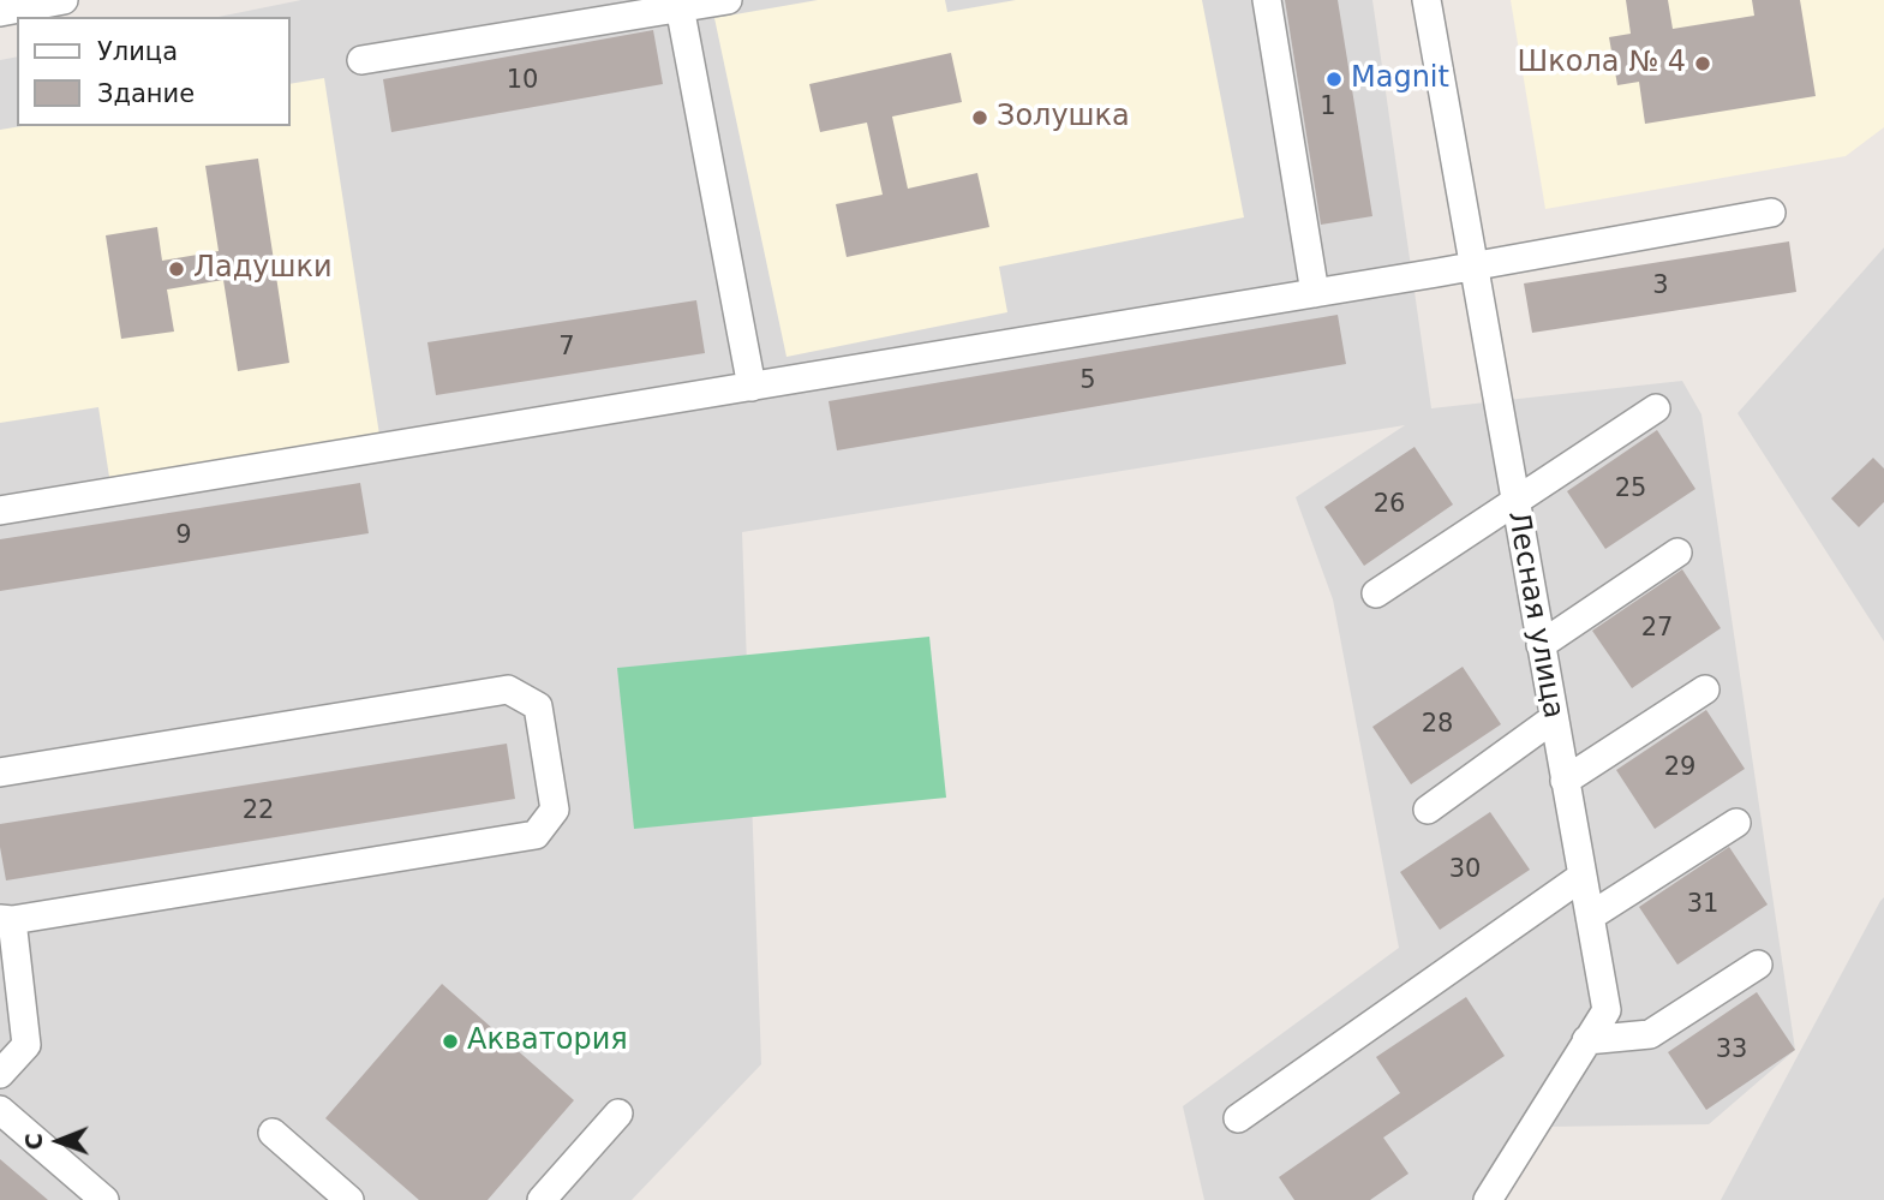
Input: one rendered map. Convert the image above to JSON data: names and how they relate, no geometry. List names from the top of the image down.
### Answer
{
  "streets": {
    "street": ["Лесная улица"]
  },
  "places": [
    "Школа № 4",
    "Magnit",
    "Золушка",
    "Ладушки",
    "Акватория"
  ],
  "house_numbers": [
    "10",
    "1",
    "3",
    "7",
    "5",
    "25",
    "26",
    "9",
    "27",
    "28",
    "29",
    "22",
    "30",
    "31",
    "33"
  ],
  "legend": ["Улица", "Здание"],
  "north": "left"
}
